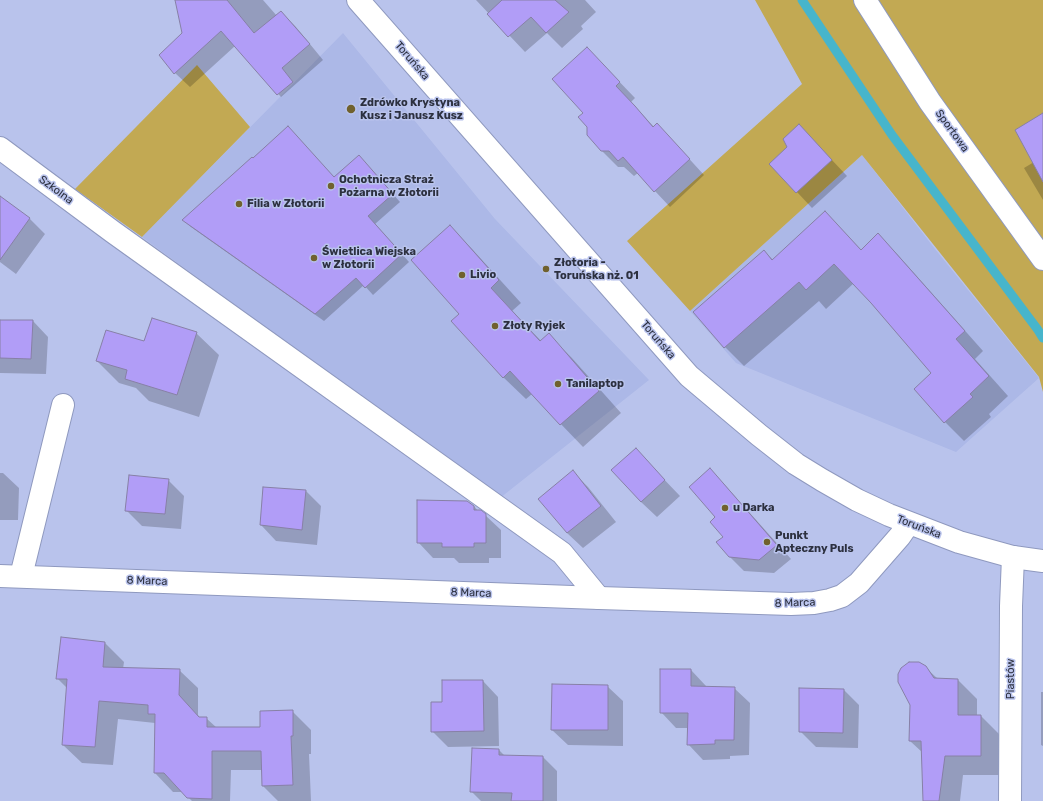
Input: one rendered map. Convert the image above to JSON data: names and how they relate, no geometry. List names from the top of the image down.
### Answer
{
  "streets": {
    "street": [
      "Toruńska",
      "Sportowa",
      "Szkolna",
      "8 Marca",
      "Piastów"
    ]
  },
  "crossings": [
    ["Toruńska", "8 Marca"],
    ["Toruńska", "Piastów"],
    ["Szkolna", "8 Marca"]
  ],
  "places": [
    "Zdrówko Krystyna Kusz i Janusz Kusz",
    "Ochotnicza Straż Pożarna w Złotorii",
    "Filia w Złotorii",
    "Świetlica Wiejska w Złotorii",
    "Złotoria - Toruńska nż. 01",
    "Livio",
    "Złoty Ryjek",
    "Tanilaptop",
    "u Darka",
    "Punkt Apteczny Puls"
  ]
}
